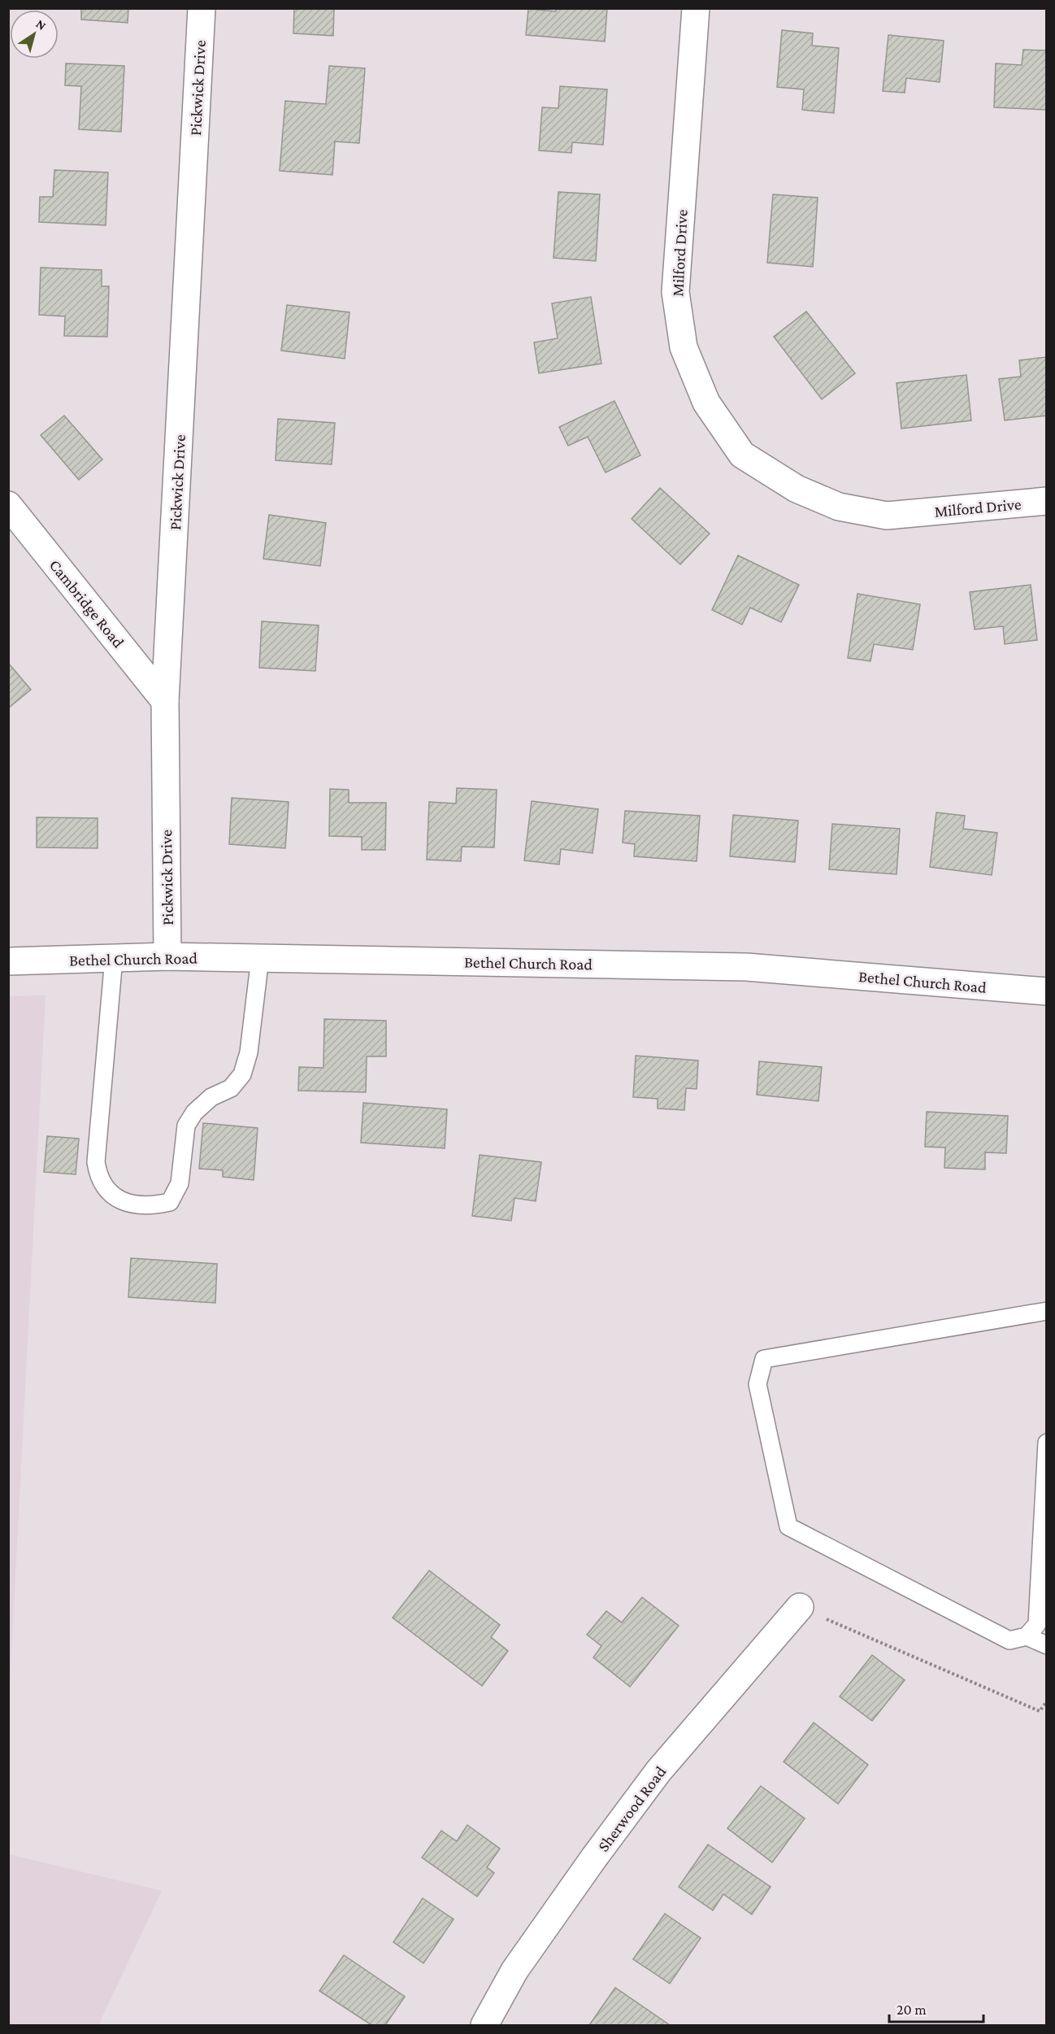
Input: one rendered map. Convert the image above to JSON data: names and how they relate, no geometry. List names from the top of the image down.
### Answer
{
  "streets": {
    "street": [
      "Pickwick Drive",
      "Milford Drive",
      "Cambridge Road",
      "Bethel Church Road",
      "Sherwood Road"
    ]
  },
  "crossings": [
    ["Pickwick Drive", "Cambridge Road"],
    ["Pickwick Drive", "Bethel Church Road"]
  ],
  "scale_bar": "20 m",
  "north": "top right"
}
